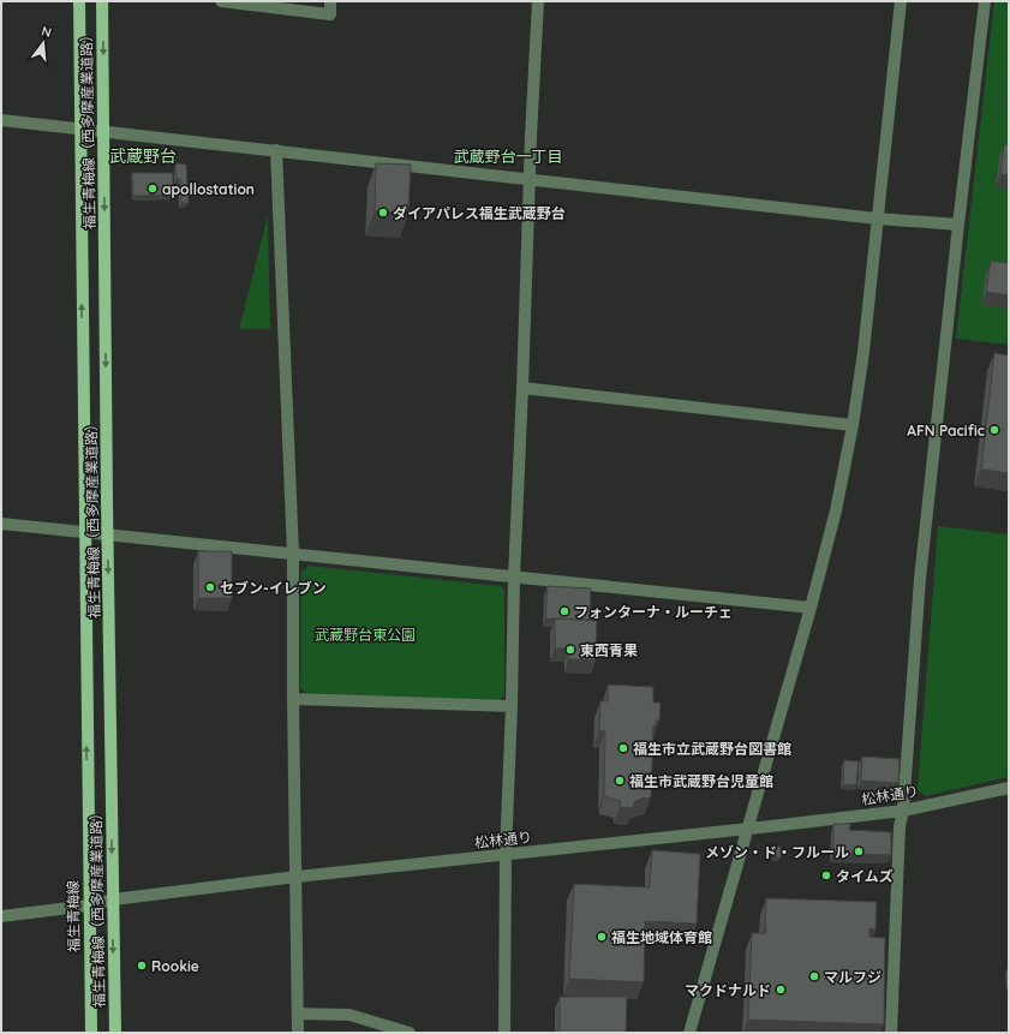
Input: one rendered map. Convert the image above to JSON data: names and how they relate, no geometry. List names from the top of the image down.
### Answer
{
  "streets": {
    "main road": ["福生青梅線（西多摩産業道路）", "福生青梅線"],
    "street": ["松林通り"]
  },
  "crossings": [
    ["福生青梅線（西多摩産業道路）", "松林通り"],
    ["福生青梅線（西多摩産業道路）", "福生青梅線"],
    ["松林通り", "福生青梅線"]
  ],
  "districts": ["武蔵野台", "武蔵野台一丁目"],
  "parks": ["武蔵野台東公園"],
  "places": [
    "apollostation",
    "ダイアパレス福生武蔵野台",
    "AFN Pacific",
    "セブン-イレブン",
    "フォンターナ・ルーチェ",
    "東西青果",
    "福生市立武蔵野台図書館",
    "福生市武蔵野台児童館",
    "メゾン・ド・フルール",
    "タイムズ",
    "福生地域体育館",
    "Rookie",
    "マルフジ",
    "マクドナルド"
  ],
  "north": "top"
}
